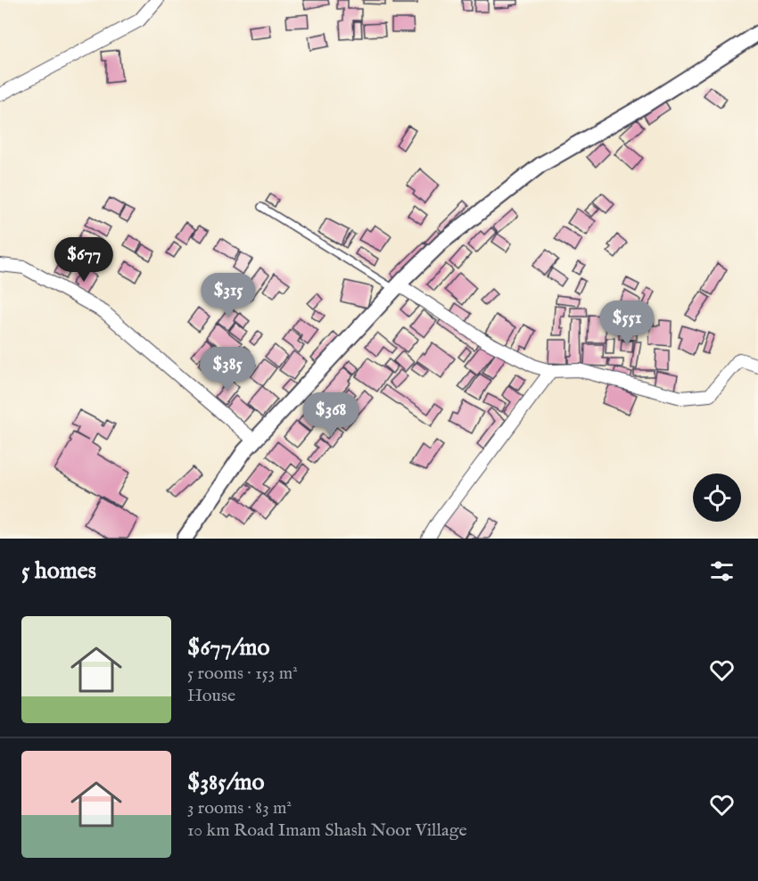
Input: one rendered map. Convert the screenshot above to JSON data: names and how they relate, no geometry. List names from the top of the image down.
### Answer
{
  "page": {
    "price": [
      "$677",
      "$315",
      "$551",
      "$385",
      "$368"
    ],
    "heading": "5 homes",
    "list": [
      {
        "name": "$677/mo",
        "note": "5 rooms · 153 m² · House"
      },
      {
        "name": "$385/mo",
        "note": "3 rooms · 83 m² · 10 km Road Imam Shash Noor Village"
      }
    ]
  }
}
